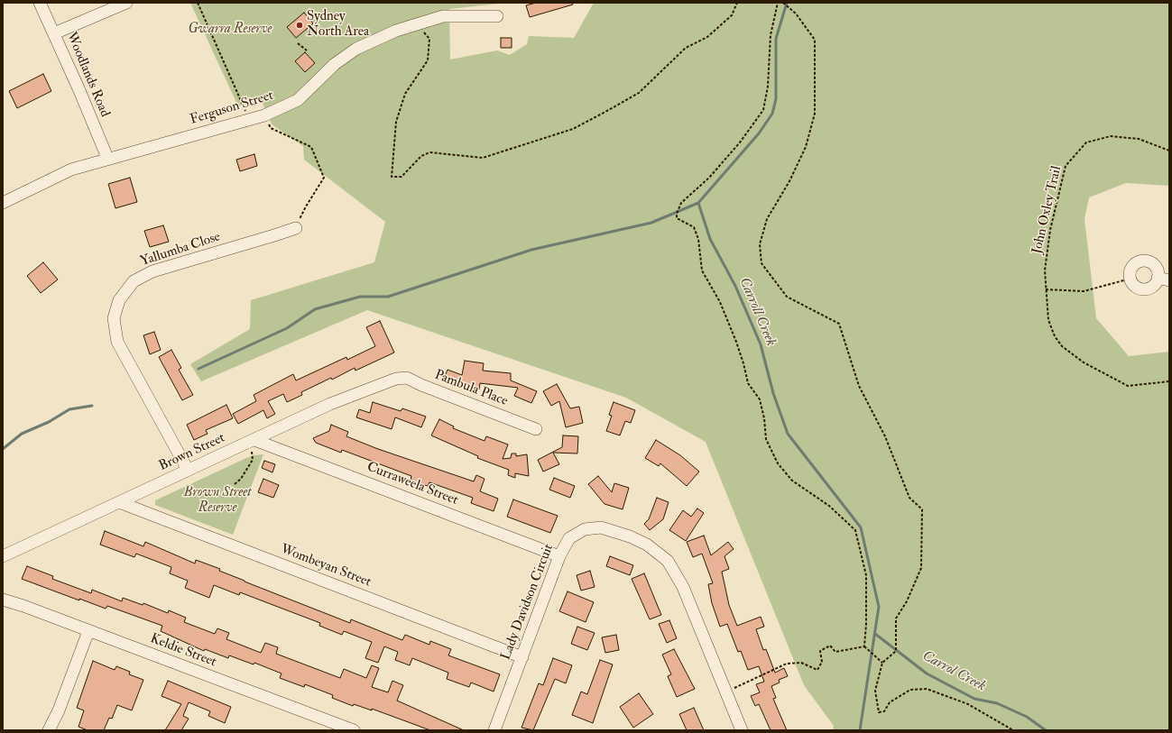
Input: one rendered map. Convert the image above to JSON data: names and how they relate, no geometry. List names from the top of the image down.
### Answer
{
  "streets": {
    "street": [
      "Woodlands Road",
      "Ferguson Street",
      "Yallumba Close",
      "Pambula Place",
      "Brown Street",
      "Curraweela Street",
      "Wombeyan Street",
      "Lady Davidson Circuit",
      "Keldie Street"
    ],
    "path": ["John Oxley Trail"]
  },
  "crossings": [
    ["Woodlands Road", "Ferguson Street"],
    ["Yallumba Close", "Brown Street"],
    ["Pambula Place", "Brown Street"],
    ["Brown Street", "Curraweela Street"],
    ["Brown Street", "Wombeyan Street"],
    ["Curraweela Street", "Lady Davidson Circuit"],
    ["Wombeyan Street", "Lady Davidson Circuit"]
  ],
  "water": ["Carroll Creek", "Carrol Creek"],
  "parks": ["Gwarra Reserve", "Brown Street Reserve"],
  "places": ["Sydney North Area"]
}
